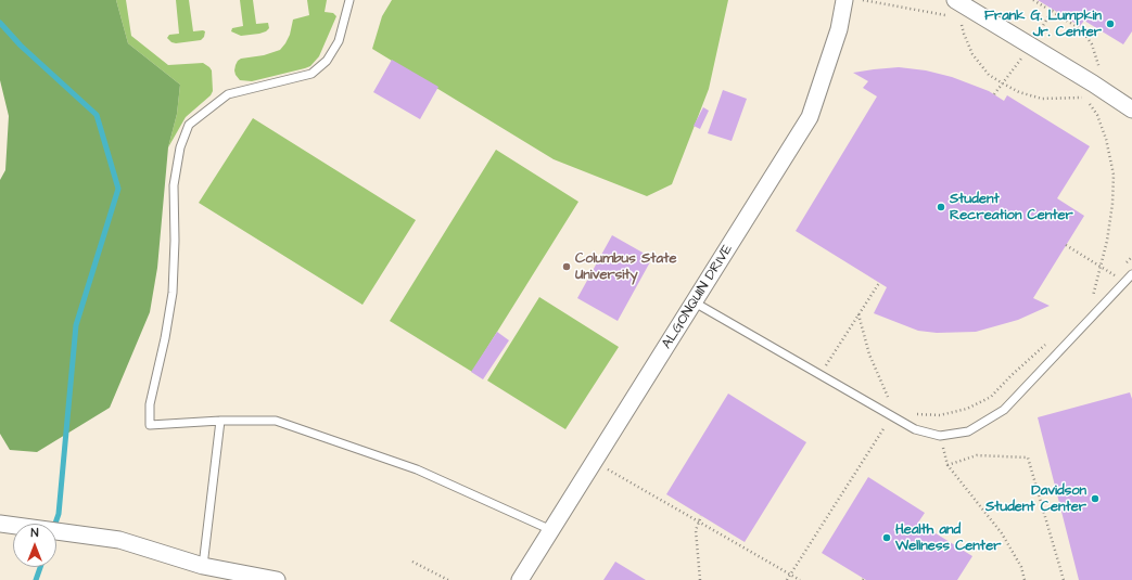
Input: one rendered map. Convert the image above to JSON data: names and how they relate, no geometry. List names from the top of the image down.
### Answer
{
  "streets": {
    "street": ["ALGONQUIN DRIVE"]
  },
  "places": [
    "Frank G. Lumpkin Jr. Center",
    "Student Recreation Center",
    "Columbus State University",
    "Davidson Student Center",
    "Health and Wellness Center"
  ],
  "north": "top"
}
